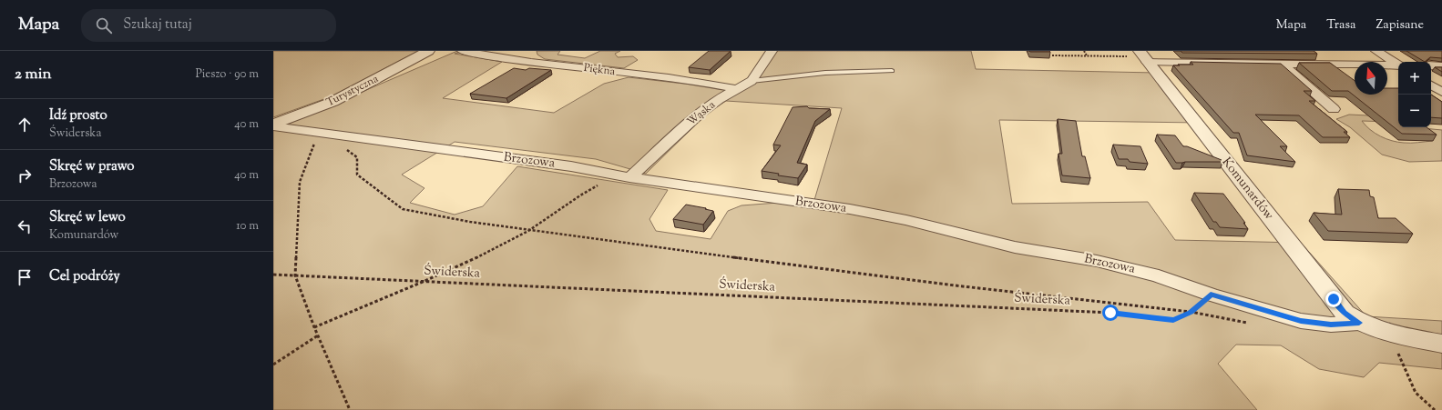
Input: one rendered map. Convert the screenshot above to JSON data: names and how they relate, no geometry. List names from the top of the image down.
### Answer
{
  "streets": {
    "street": [
      "Piękna",
      "Turystyczna",
      "Wąska",
      "Brzozowa",
      "Komunardów"
    ],
    "path": ["Świderska"]
  },
  "crossings": [
    ["Piękna", "Wąska"],
    ["Turystyczna", "Brzozowa"],
    ["Wąska", "Brzozowa"],
    ["Brzozowa", "Komunardów"],
    ["Brzozowa", "Świderska"]
  ],
  "north": "top",
  "page": {
    "header": "Mapa",
    "search": "Szukaj tutaj",
    "nav": ["Mapa", "Trasa", "Zapisane"],
    "heading": ["2 min", "Pieszo · 90 m"],
    "map_buttons": ["+", "−"],
    "list": [
      ["Idź prosto", "Świderska", "40 m"],
      ["Skręć w prawo", "Brzozowa", "40 m"],
      ["Skręć w lewo", "Komunardów", "10 m"],
      "Cel podróży"
    ]
  }
}
